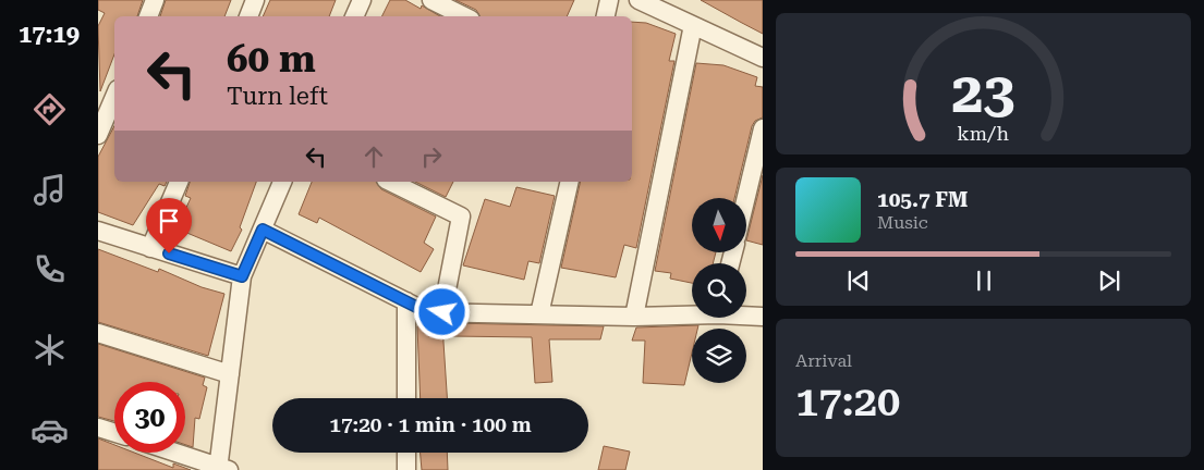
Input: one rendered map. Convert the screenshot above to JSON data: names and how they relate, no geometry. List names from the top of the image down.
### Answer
{
  "north": "bottom",
  "page": {
    "tabs": "17:19",
    "turn": ["60 m", "Turn left"],
    "song": ["105.7 FM", "Music"],
    "tile": ["Arrival", "17:20"],
    "limit": "30",
    "trip": "17:20 · 1 min · 100 m",
    "gauge": ["23", "km/h"]
  }
}
